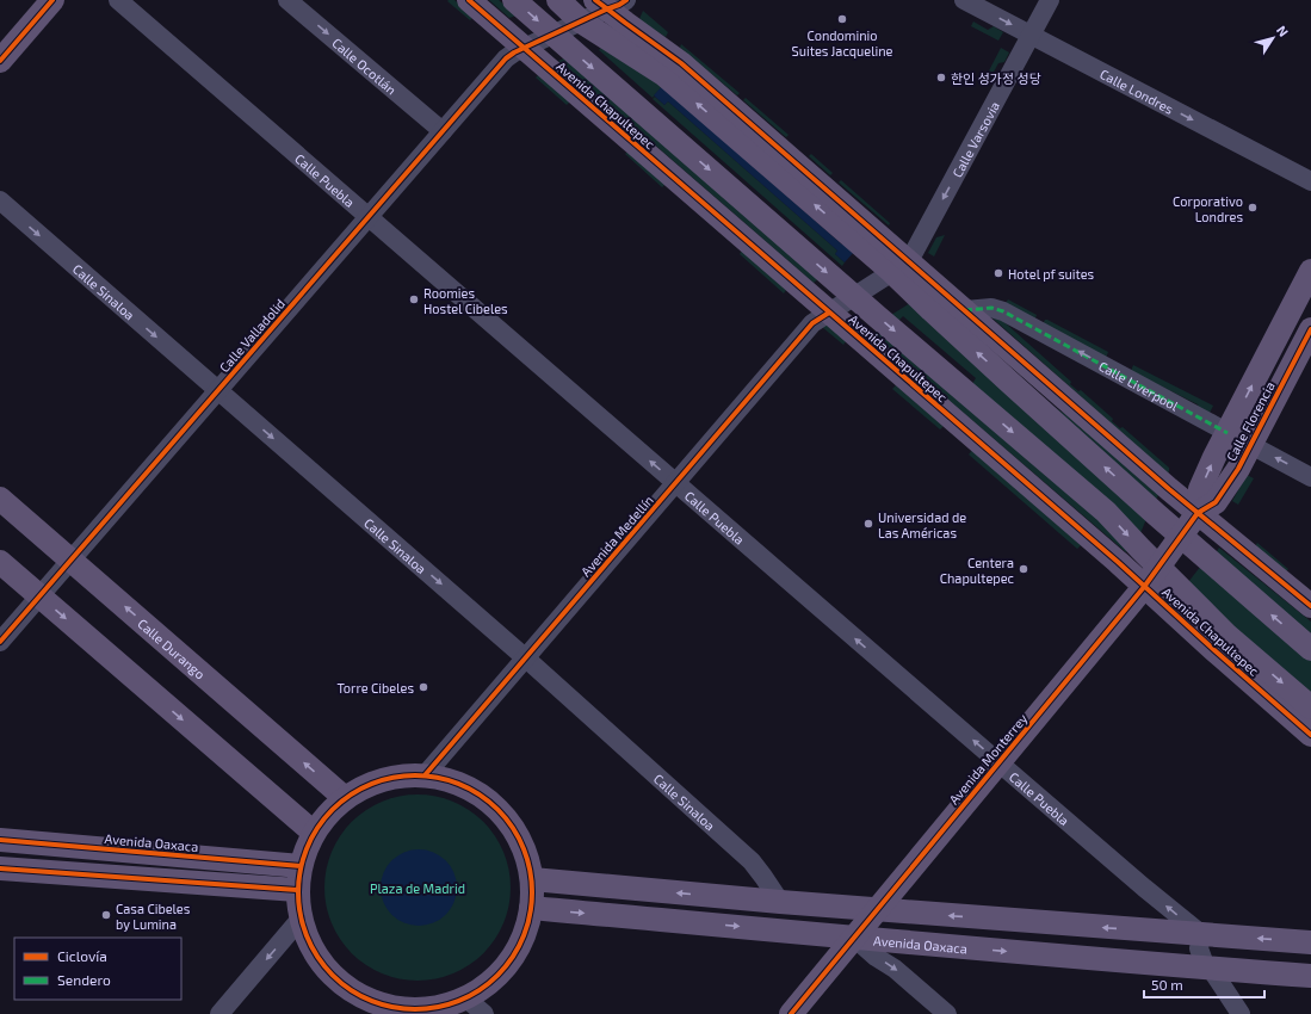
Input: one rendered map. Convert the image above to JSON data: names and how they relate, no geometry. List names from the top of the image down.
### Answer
{
  "streets": {
    "main road": [
      "Avenida Chapultepec",
      "Calle Florencia",
      "Calle Durango",
      "Avenida Monterrey",
      "Avenida Oaxaca"
    ],
    "street": [
      "Calle Ocotlán",
      "Calle Londres",
      "Calle Varsovia",
      "Calle Puebla",
      "Calle Sinaloa",
      "Calle Valladolid",
      "Calle Liverpool",
      "Avenida Medellín"
    ]
  },
  "crossings": [
    ["Calle Ocotlán", "Calle Valladolid"],
    ["Calle Londres", "Calle Varsovia"],
    ["Avenida Chapultepec", "Calle Valladolid"],
    ["Avenida Chapultepec", "Avenida Medellín"],
    ["Avenida Chapultepec", "Avenida Monterrey"],
    ["Calle Varsovia", "Avenida Medellín"],
    ["Calle Puebla", "Calle Valladolid"],
    ["Calle Puebla", "Avenida Medellín"],
    ["Calle Puebla", "Avenida Monterrey"],
    ["Calle Sinaloa", "Calle Valladolid"],
    ["Calle Sinaloa", "Avenida Medellín"],
    ["Calle Valladolid", "Calle Durango"],
    ["Calle Liverpool", "Calle Florencia"],
    ["Calle Florencia", "Avenida Monterrey"],
    ["Avenida Monterrey", "Avenida Oaxaca"]
  ],
  "one_way": [
    "Calle Ocotlán",
    "Calle Londres",
    "Calle Varsovia",
    "Calle Puebla",
    "Calle Sinaloa",
    "Calle Liverpool"
  ],
  "parks": ["Plaza de Madrid"],
  "places": [
    "Condominio Suites Jacqueline",
    "한인 성가정 성당",
    "Corporativo Londres",
    "Hotel pf suites",
    "Roomies Hostel Cibeles",
    "Universidad de Las Américas",
    "Centera Chapultepec",
    "Torre Cibeles",
    "Casa Cibeles by Lumina"
  ],
  "legend": ["Ciclovía", "Sendero"],
  "scale_bar": "50 m",
  "north": "top right"
}
